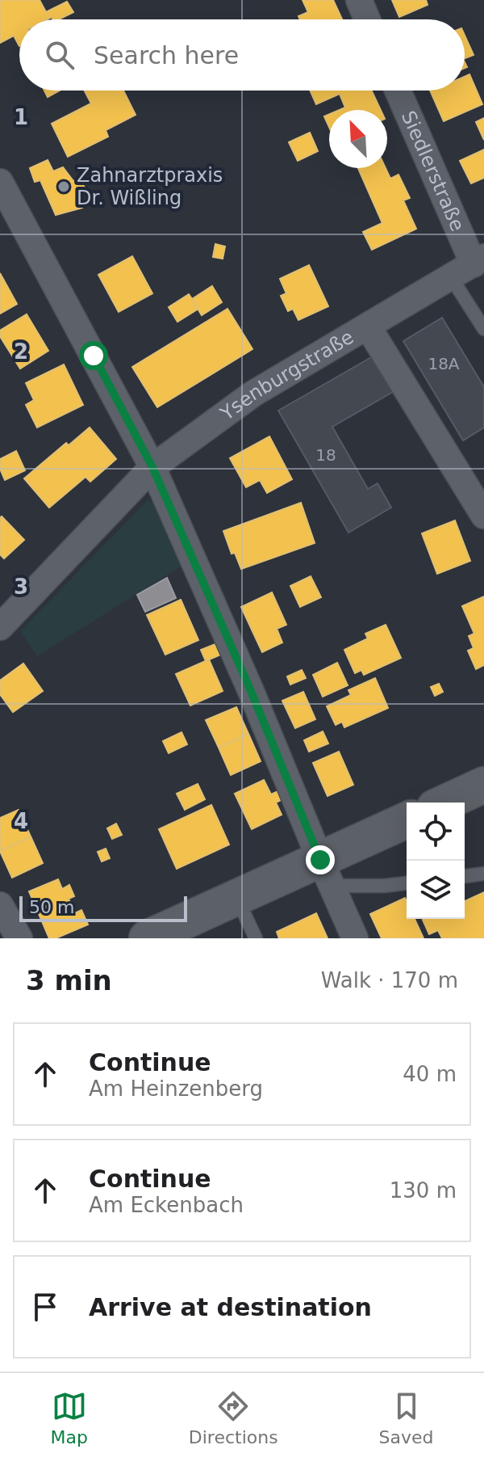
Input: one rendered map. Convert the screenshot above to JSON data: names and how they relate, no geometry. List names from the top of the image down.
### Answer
{
  "streets": {
    "street": ["Siedlerstraße", "Ysenburgstraße"]
  },
  "crossings": [
    ["Siedlerstraße", "Ysenburgstraße"]
  ],
  "places": ["Zahnarztpraxis Dr. Wißling"],
  "house_numbers": ["18A", "18"],
  "scale_bar": "50 m",
  "north": "top left",
  "page": {
    "search": "Search here",
    "scale": "50 m",
    "heading": ["3 min", "Walk · 170 m"],
    "list": [
      ["Continue", "Am Heinzenberg", "40 m"],
      ["Continue", "Am Eckenbach", "130 m"],
      "Arrive at destination"
    ],
    "nav": ["Map", "Directions", "Saved"]
  },
  "grid": {
    "rows": [
      "1",
      "2",
      "3",
      "4"
    ]
  }
}
